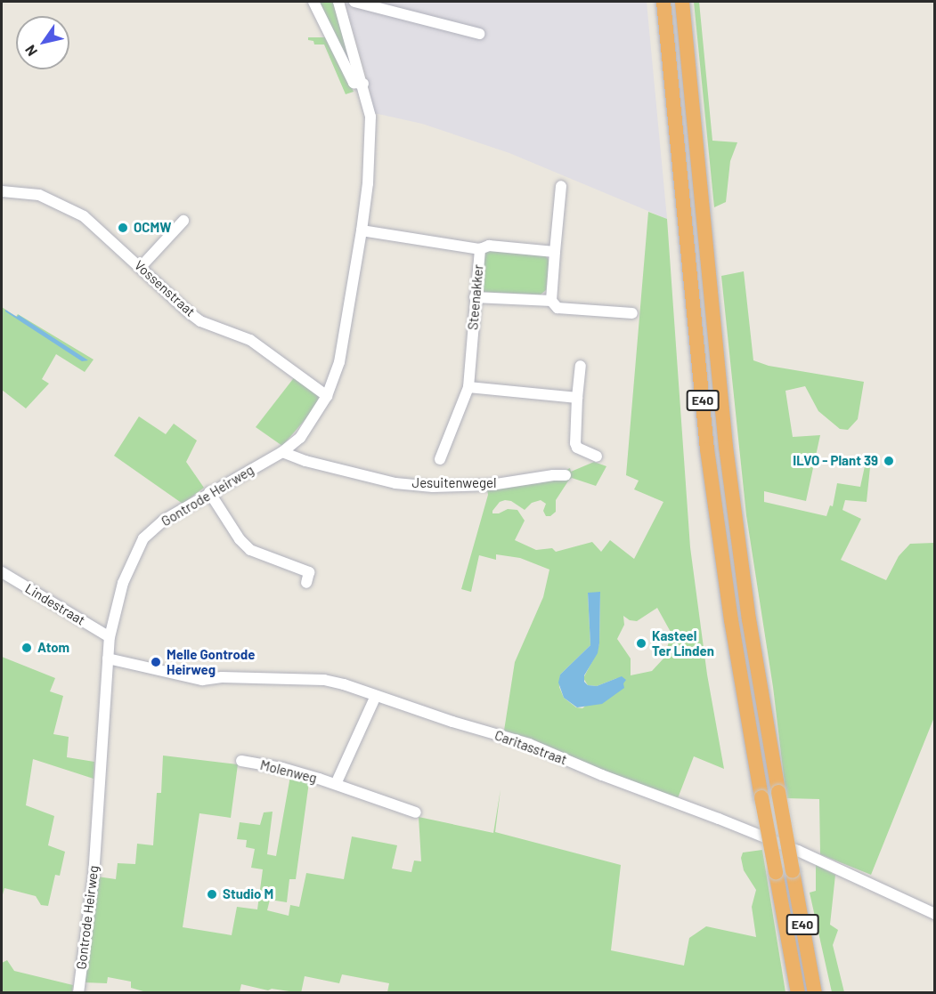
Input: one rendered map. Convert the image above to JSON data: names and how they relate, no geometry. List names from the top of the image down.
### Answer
{
  "streets": {
    "highway": ["E40"],
    "street": [
      "Vossenstraat",
      "Steenakker",
      "Jesuitenwegel",
      "Gontrode Heirweg",
      "Lindestraat",
      "Caritasstraat",
      "Molenweg"
    ]
  },
  "crossings": [
    ["Vossenstraat", "Gontrode Heirweg"],
    ["Steenakker", "Gontrode Heirweg"],
    ["Jesuitenwegel", "Gontrode Heirweg"],
    ["Gontrode Heirweg", "Lindestraat"],
    ["Gontrode Heirweg", "Caritasstraat"],
    ["Caritasstraat", "Molenweg"]
  ],
  "places": [
    "OCMW",
    "ILVO - Plant 39",
    "Kasteel Ter Linden",
    "Atom",
    "Melle Gontrode Heirweg",
    "Studio M"
  ],
  "north": "bottom left"
}
